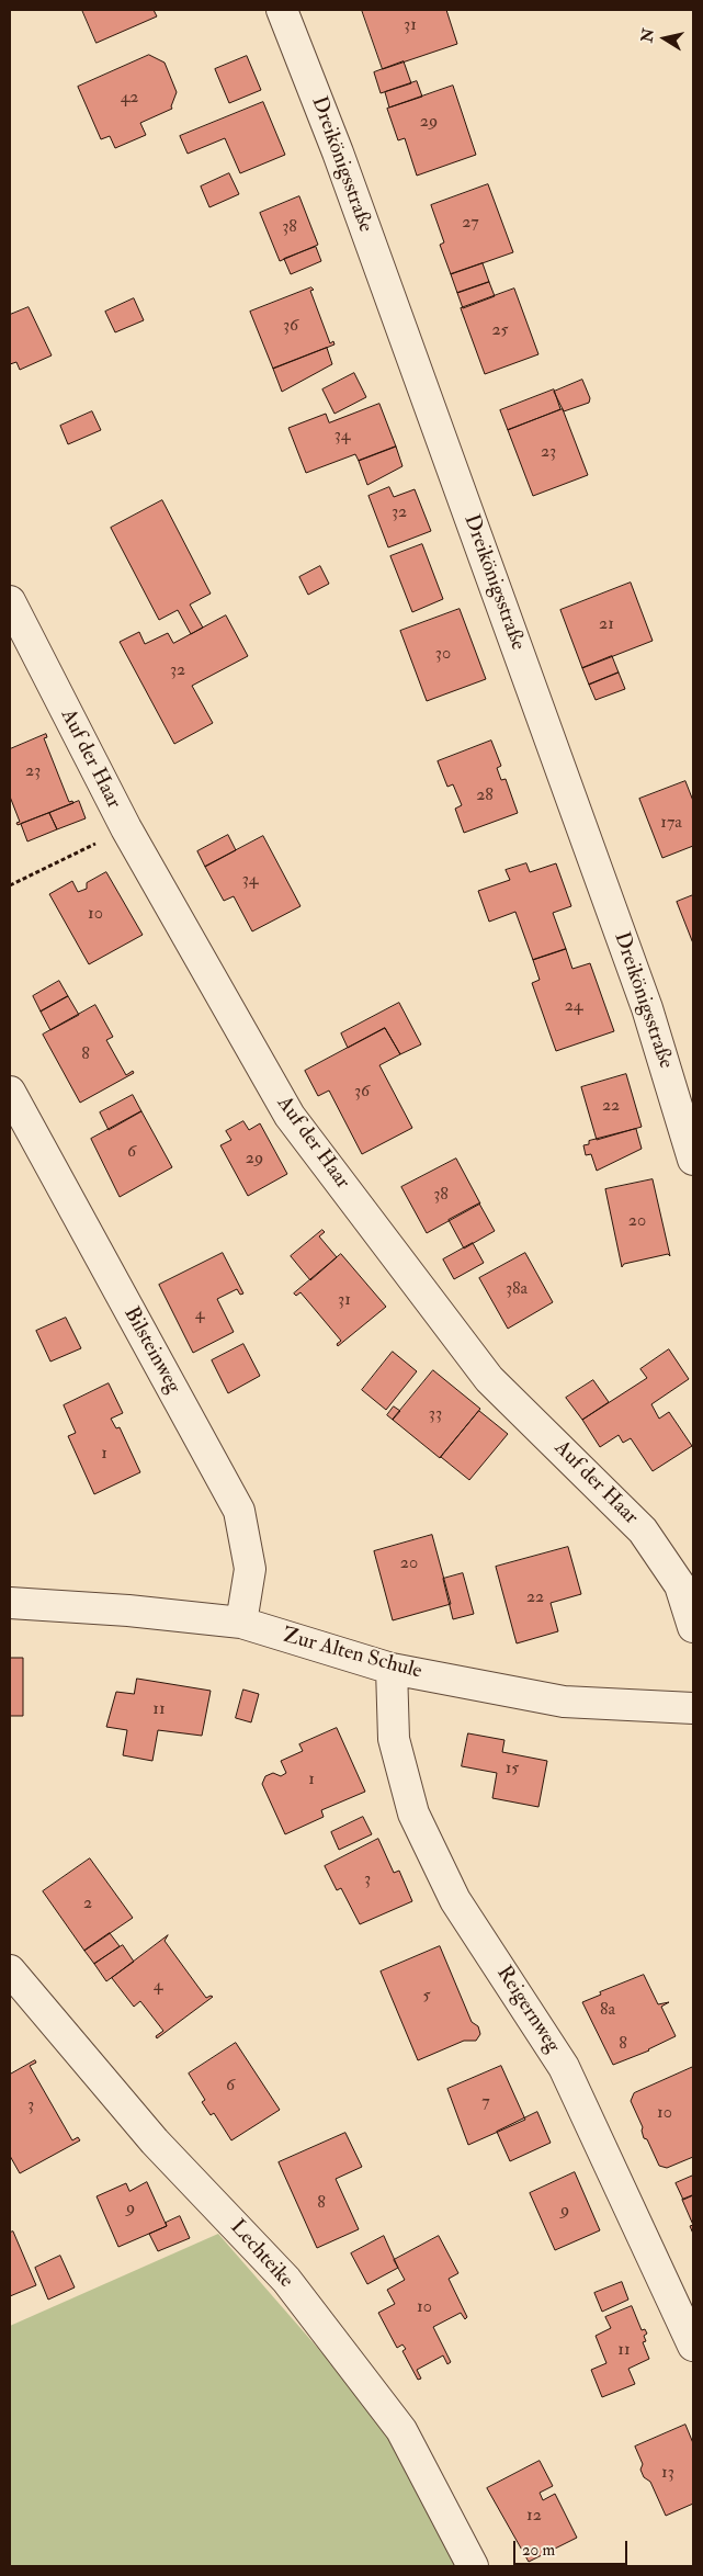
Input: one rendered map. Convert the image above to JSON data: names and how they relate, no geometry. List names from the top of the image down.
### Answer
{
  "streets": {
    "street": [
      "Dreikönigsstraße",
      "Auf der Haar",
      "Bilsteinweg",
      "Zur Alten Schule",
      "Reigernweg",
      "Lechteike"
    ]
  },
  "crossings": [
    ["Bilsteinweg", "Zur Alten Schule"],
    ["Zur Alten Schule", "Reigernweg"]
  ],
  "house_numbers": [
    "31",
    "42",
    "29",
    "27",
    "38",
    "36",
    "25",
    "34",
    "23",
    "32",
    "21",
    "30",
    "32",
    "23",
    "28",
    "17a",
    "34",
    "10",
    "24",
    "8",
    "36",
    "22",
    "6",
    "29",
    "38",
    "20",
    "38a",
    "31",
    "4",
    "33",
    "1",
    "20",
    "22",
    "11",
    "15",
    "1",
    "3",
    "2",
    "4",
    "5",
    "8a",
    "8",
    "6",
    "7",
    "3",
    "10",
    "8",
    "9",
    "9",
    "10",
    "11",
    "13",
    "12"
  ],
  "scale_bar": "20 m",
  "north": "left"
}
